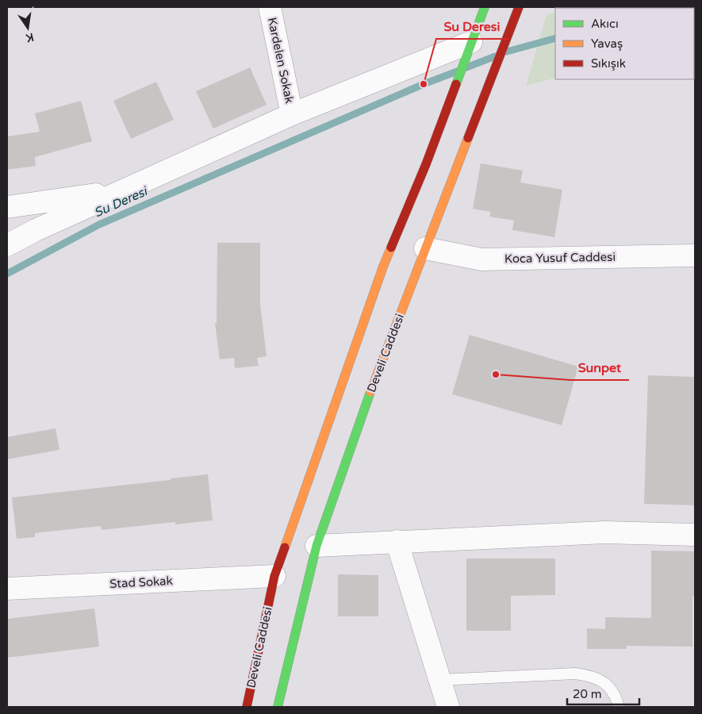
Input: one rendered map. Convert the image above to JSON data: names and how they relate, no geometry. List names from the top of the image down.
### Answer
{
  "streets": {
    "main road": ["Develi Caddesi"],
    "street": ["Kardelen Sokak", "Koca Yusuf Caddesi", "Stad Sokak"]
  },
  "crossings": [
    ["Koca Yusuf Caddesi", "Develi Caddesi"],
    ["Develi Caddesi", "Stad Sokak"]
  ],
  "water": ["Su Deresi"],
  "places": ["Su Deresi", "Sunpet"],
  "legend": ["Akıcı", "Yavaş", "Sıkışık"],
  "scale_bar": "20 m",
  "north": "bottom"
}
